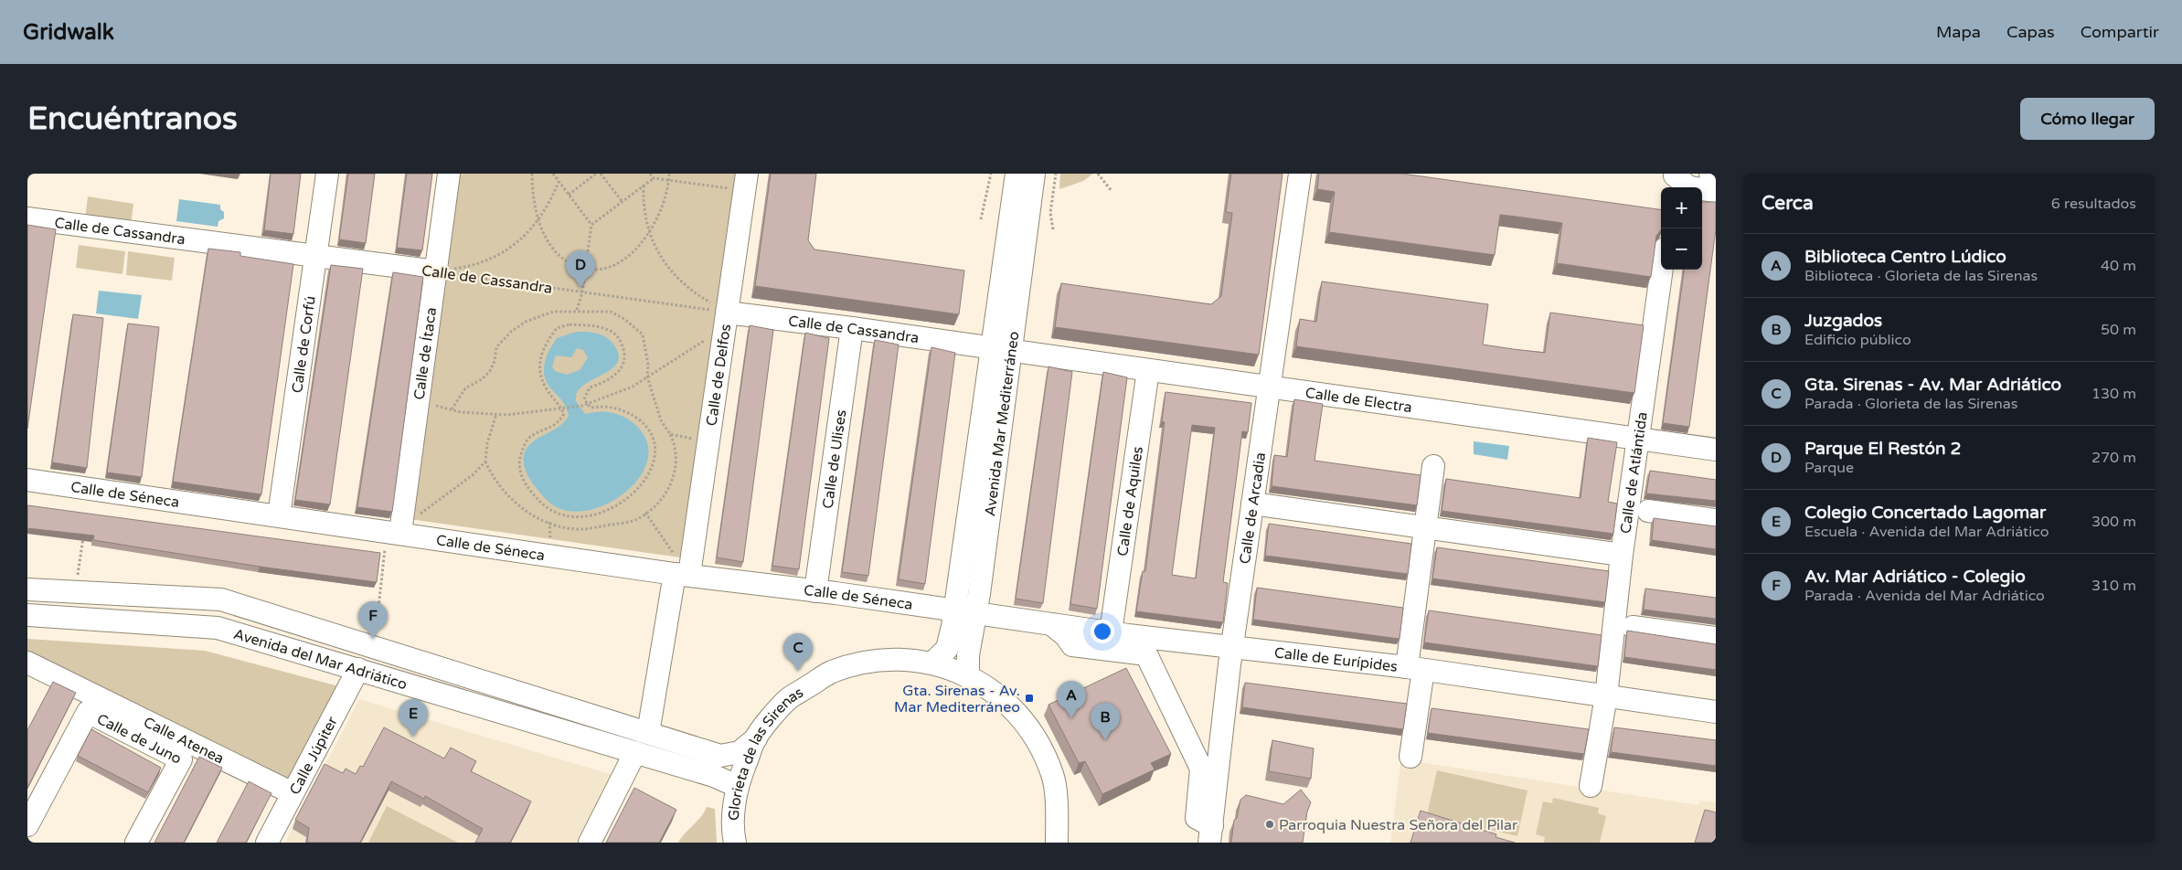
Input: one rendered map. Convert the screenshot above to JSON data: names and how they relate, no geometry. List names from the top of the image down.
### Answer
{
  "streets": {
    "street": [
      "Calle de Cassandra",
      "Calle de Corfú",
      "Calle de Ítaca",
      "Calle de Delfos",
      "Calle de Electra",
      "Avenida Mar Mediterráneo",
      "Calle de Ulises",
      "Calle de Atlántida",
      "Calle de Séneca",
      "Calle de Aquiles",
      "Calle de Arcadia",
      "Avenida del Mar Adriático",
      "Calle de Eurípides",
      "Calle de Juno",
      "Calle Atenea",
      "Calle Júpiter",
      "Glorieta de las Sirenas"
    ]
  },
  "crossings": [
    ["Calle de Cassandra", "Calle de Corfú"],
    ["Calle de Cassandra", "Calle de Ítaca"],
    ["Calle de Cassandra", "Calle de Delfos"],
    ["Calle de Cassandra", "Calle de Electra"],
    ["Calle de Cassandra", "Avenida Mar Mediterráneo"],
    ["Calle de Cassandra", "Calle de Ulises"],
    ["Calle de Corfú", "Calle de Séneca"],
    ["Calle de Ítaca", "Calle de Séneca"],
    ["Calle de Delfos", "Calle de Séneca"],
    ["Calle de Delfos", "Avenida del Mar Adriático"],
    ["Calle de Electra", "Avenida Mar Mediterráneo"],
    ["Calle de Electra", "Calle de Atlántida"],
    ["Calle de Electra", "Calle de Aquiles"],
    ["Calle de Electra", "Calle de Arcadia"],
    ["Avenida Mar Mediterráneo", "Calle de Séneca"],
    ["Avenida Mar Mediterráneo", "Calle de Eurípides"],
    ["Avenida Mar Mediterráneo", "Glorieta de las Sirenas"],
    ["Calle de Ulises", "Calle de Séneca"],
    ["Calle de Atlántida", "Calle de Eurípides"],
    ["Calle de Séneca", "Calle de Eurípides"],
    ["Calle de Aquiles", "Calle de Eurípides"],
    ["Calle de Arcadia", "Calle de Eurípides"],
    ["Avenida del Mar Adriático", "Calle Júpiter"],
    ["Avenida del Mar Adriático", "Glorieta de las Sirenas"],
    ["Calle Atenea", "Calle Júpiter"]
  ],
  "places": {
    "transit": ["Gta. Sirenas - Av. Mar Mediterráneo"],
    "other": ["Parroquia Nuestra Señora del Pilar"]
  },
  "page": {
    "header": "Gridwalk",
    "nav": ["Mapa", "Capas", "Compartir"],
    "buttons": "Cómo llegar",
    "title": "Encuéntranos",
    "heading": ["Cerca", "6 resultados"],
    "map_buttons": ["+", "−"],
    "list": [
      {
        "mark": "A",
        "name": "Biblioteca Centro Lúdico",
        "note": "Biblioteca · Glorieta de las Sirenas",
        "value": "40 m"
      },
      {
        "mark": "B",
        "name": "Juzgados",
        "note": "Edificio público",
        "value": "50 m"
      },
      {
        "mark": "C",
        "name": "Gta. Sirenas - Av. Mar Adriático",
        "note": "Parada · Glorieta de las Sirenas",
        "value": "130 m"
      },
      {
        "mark": "D",
        "name": "Parque El Restón 2",
        "note": "Parque",
        "value": "270 m"
      },
      {
        "mark": "E",
        "name": "Colegio Concertado Lagomar",
        "note": "Escuela · Avenida del Mar Adriático",
        "value": "300 m"
      },
      {
        "mark": "F",
        "name": "Av. Mar Adriático - Colegio",
        "note": "Parada · Avenida del Mar Adriático",
        "value": "310 m"
      }
    ],
    "pins": [
      "D",
      "F",
      "C",
      "A",
      "E",
      "B"
    ]
  }
}
